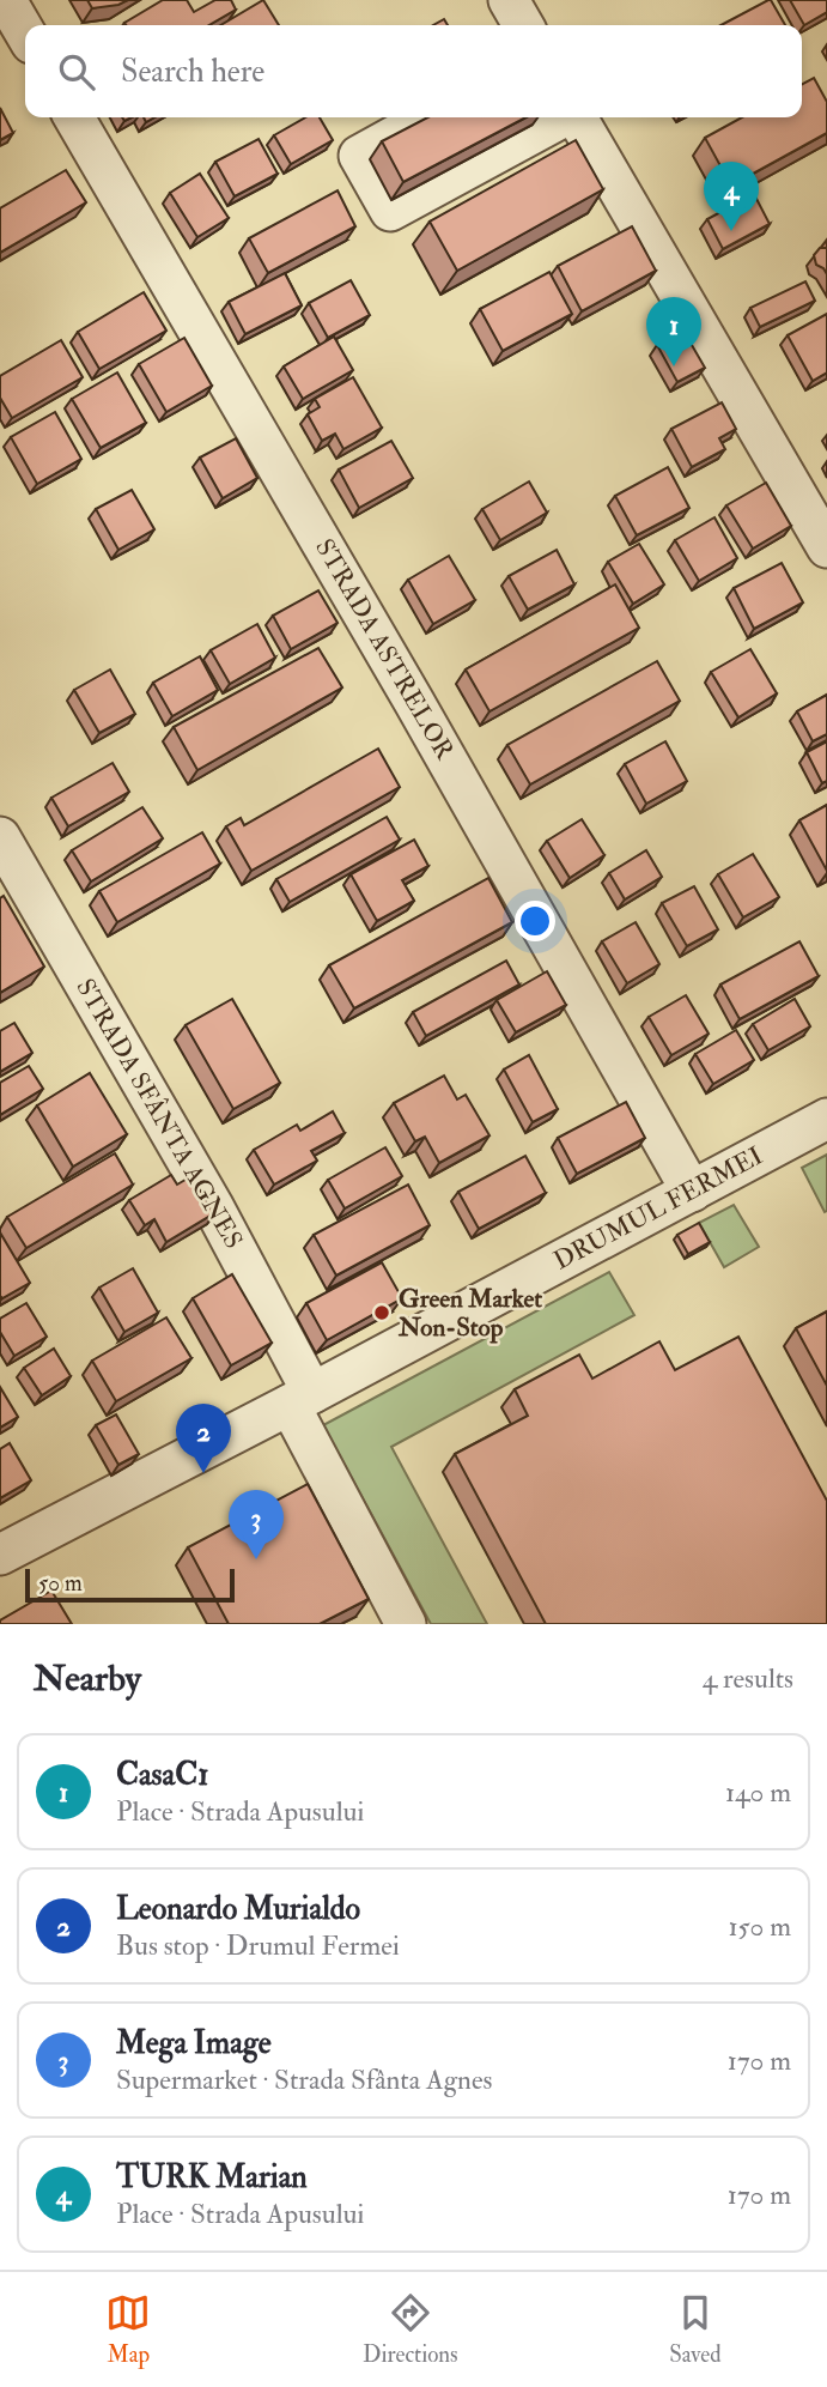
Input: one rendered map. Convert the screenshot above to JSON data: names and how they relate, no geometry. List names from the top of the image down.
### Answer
{
  "streets": {
    "street": ["STRADA ASTRELOR", "STRADA SFÂNTA AGNES", "DRUMUL FERMEI"]
  },
  "crossings": [
    ["STRADA ASTRELOR", "DRUMUL FERMEI"],
    ["STRADA SFÂNTA AGNES", "DRUMUL FERMEI"]
  ],
  "places": ["Green Market Non-Stop"],
  "scale_bar": "50 m",
  "page": {
    "search": "Search here",
    "pins": [
      "4",
      "1",
      "2",
      "3"
    ],
    "scale": "50 m",
    "heading": ["Nearby", "4 results"],
    "list": [
      {
        "mark": "1",
        "name": "CasaC1",
        "note": "Place · Strada Apusului",
        "value": "140 m"
      },
      {
        "mark": "2",
        "name": "Leonardo Murialdo",
        "note": "Bus stop · Drumul Fermei",
        "value": "150 m"
      },
      {
        "mark": "3",
        "name": "Mega Image",
        "note": "Supermarket · Strada Sfânta Agnes",
        "value": "170 m"
      },
      {
        "mark": "4",
        "name": "TURK Marian",
        "note": "Place · Strada Apusului",
        "value": "170 m"
      }
    ],
    "nav": ["Map", "Directions", "Saved"]
  }
}
